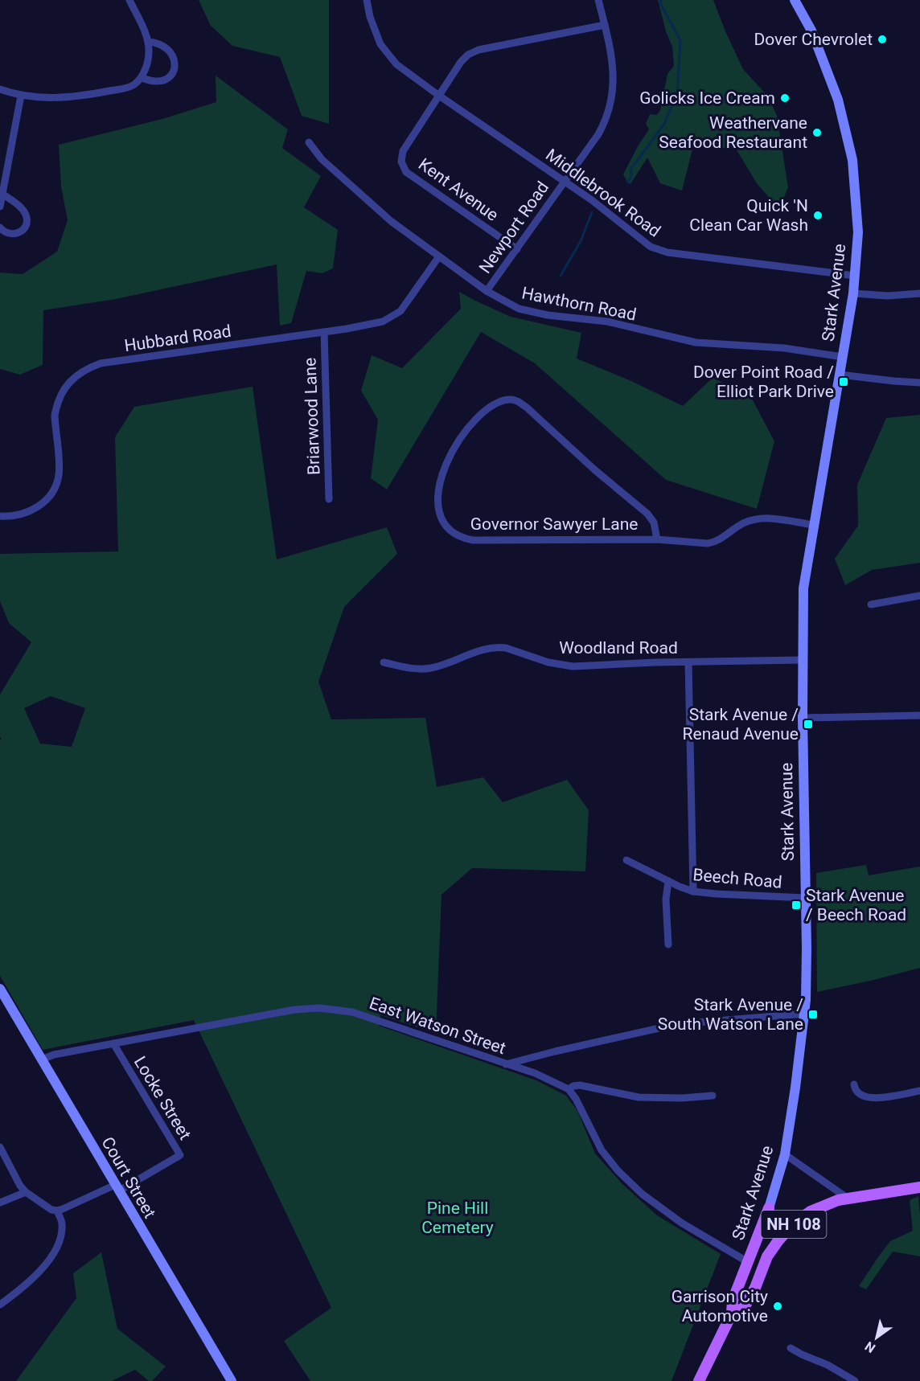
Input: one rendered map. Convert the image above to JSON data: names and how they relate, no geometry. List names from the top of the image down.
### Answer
{
  "streets": {
    "main road": ["Stark Avenue", "Court Street", "NH 108"],
    "street": [
      "Kent Avenue",
      "Middlebrook Road",
      "Newport Road",
      "Hawthorn Road",
      "Hubbard Road",
      "Briarwood Lane",
      "Governor Sawyer Lane",
      "Woodland Road",
      "Beech Road",
      "East Watson Street",
      "Locke Street"
    ]
  },
  "crossings": [
    ["Kent Avenue", "Middlebrook Road"],
    ["Kent Avenue", "Newport Road"],
    ["Middlebrook Road", "Newport Road"],
    ["Middlebrook Road", "Stark Avenue"],
    ["Newport Road", "Hawthorn Road"],
    ["Stark Avenue", "Hawthorn Road"],
    ["Stark Avenue", "Governor Sawyer Lane"],
    ["Stark Avenue", "Woodland Road"],
    ["Stark Avenue", "Beech Road"],
    ["Stark Avenue", "NH 108"],
    ["Hawthorn Road", "Hubbard Road"],
    ["Hubbard Road", "Briarwood Lane"],
    ["East Watson Street", "Locke Street"],
    ["East Watson Street", "Court Street"],
    ["Locke Street", "Court Street"]
  ],
  "parks": ["Pine Hill Cemetery"],
  "places": {
    "other": [
      "Dover Chevrolet",
      "Golicks Ice Cream",
      "Weathervane Seafood Restaurant",
      "Quick 'N Clean Car Wash",
      "Garrison City Automotive"
    ],
    "transit": [
      "Dover Point Road / Elliot Park Drive",
      "Stark Avenue / Renaud Avenue",
      "Stark Avenue / Beech Road",
      "Stark Avenue / South Watson Lane"
    ]
  },
  "north": "bottom left"
}
